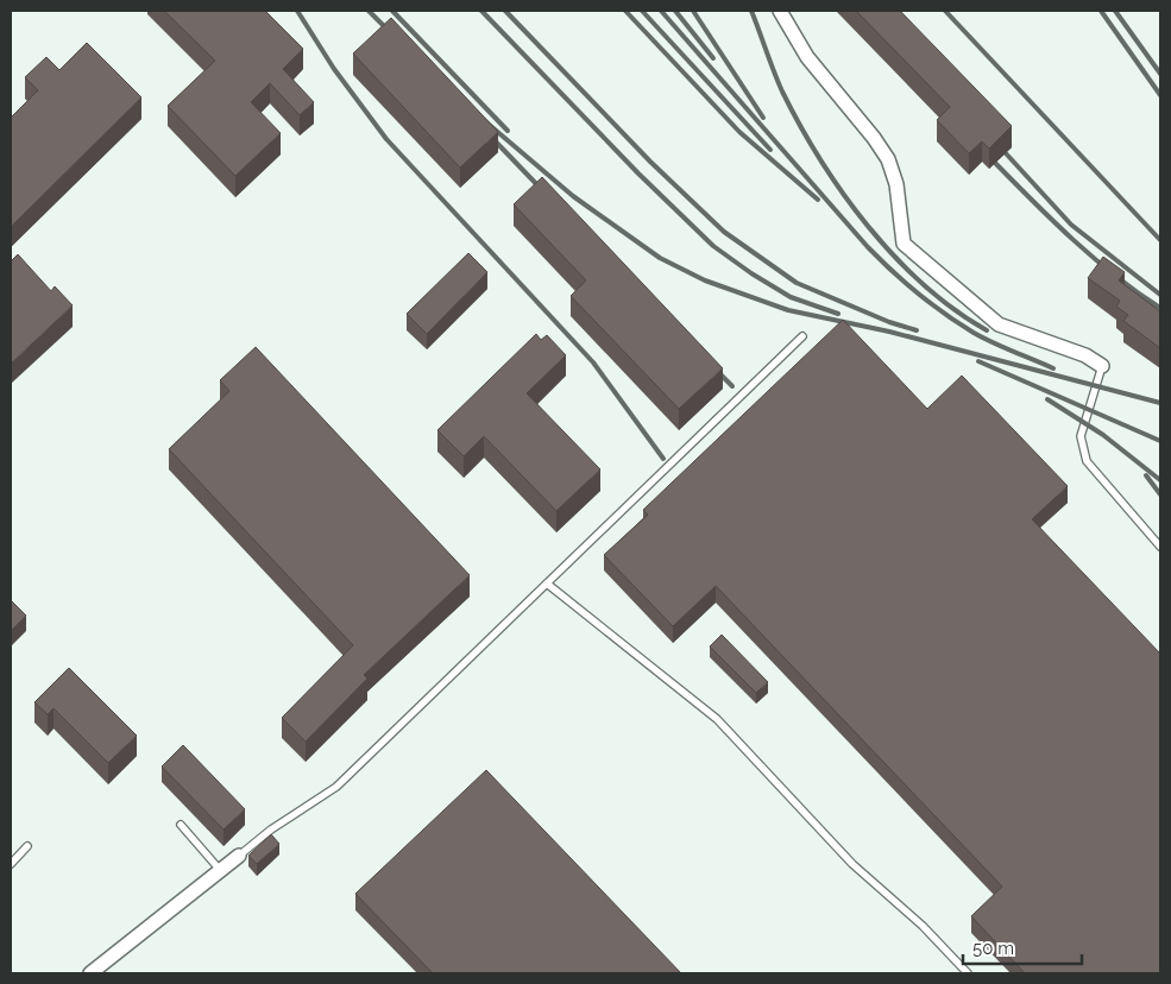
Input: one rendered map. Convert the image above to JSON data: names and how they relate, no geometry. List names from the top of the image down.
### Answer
{
  "scale_bar": "50 m"
}
